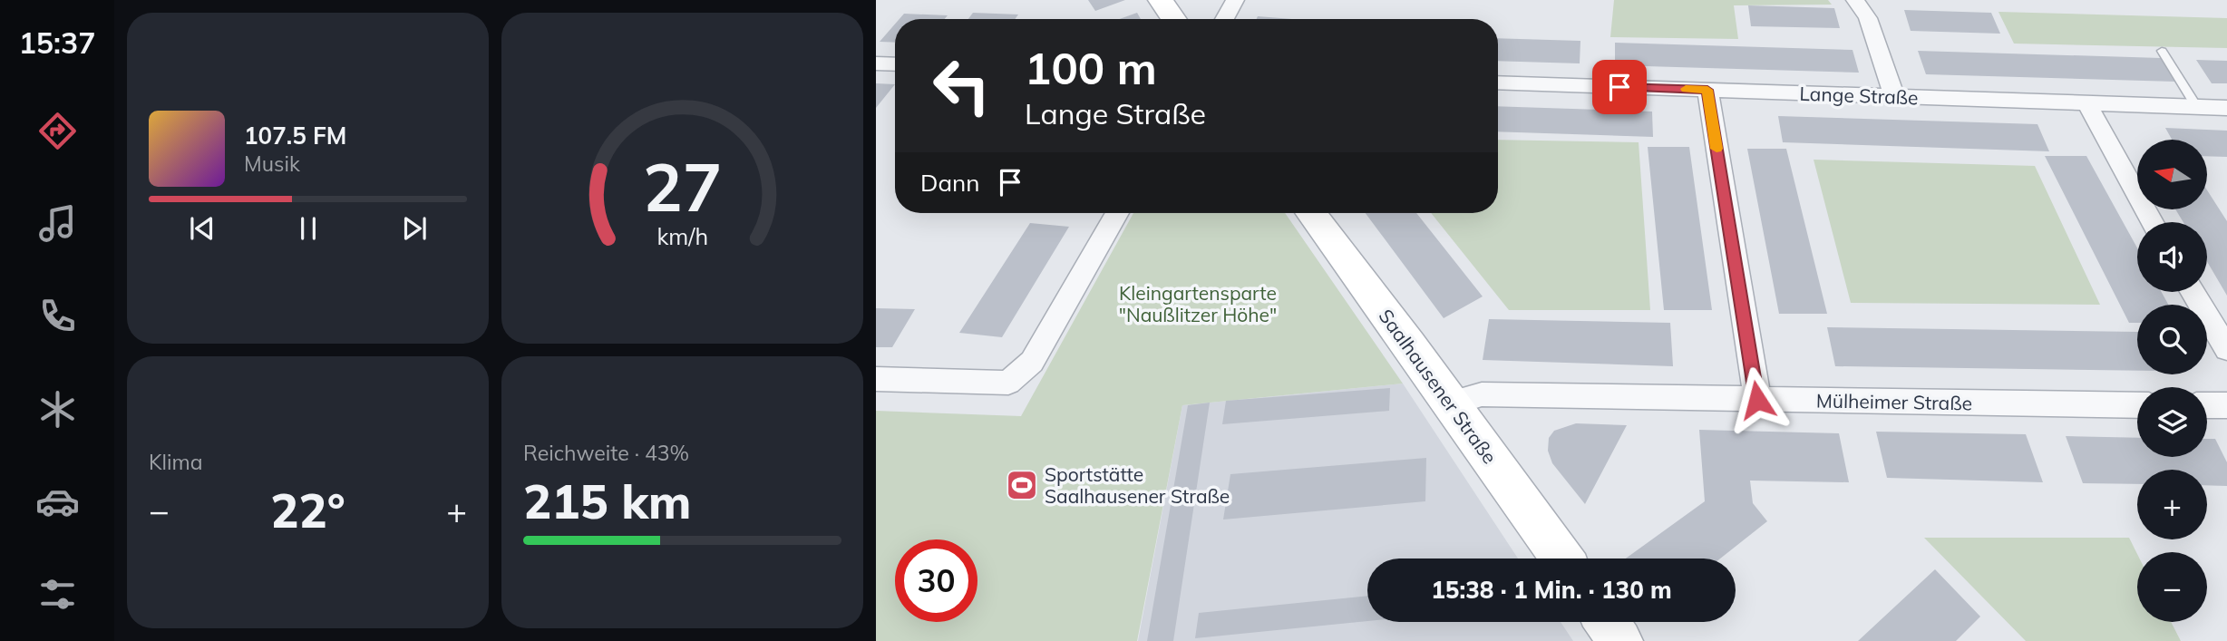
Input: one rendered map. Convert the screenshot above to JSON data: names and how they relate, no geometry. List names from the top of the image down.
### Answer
{
  "streets": {
    "street": ["Lange Straße", "Saalhausener Straße", "Mülheimer Straße"]
  },
  "crossings": [
    ["Saalhausener Straße", "Mülheimer Straße"]
  ],
  "parks": ["Kleingartensparte \"Naußlitzer Höhe\""],
  "places": {
    "sports": ["Sportstätte Saalhausener Straße"]
  },
  "north": "left",
  "page": {
    "tabs": "15:37",
    "turn": ["100 m", "Lange Straße"],
    "song": ["107.5 FM", "Musik"],
    "map_buttons": ["+", "−"],
    "then": "Dann",
    "tile": [
      "Klima",
      ["Reichweite · 43%", "215 km"]
    ],
    "heat": ["−", "22°", "+"],
    "limit": "30",
    "trip": "15:38 · 1 Min. · 130 m",
    "gauge": ["27", "km/h"]
  }
}
